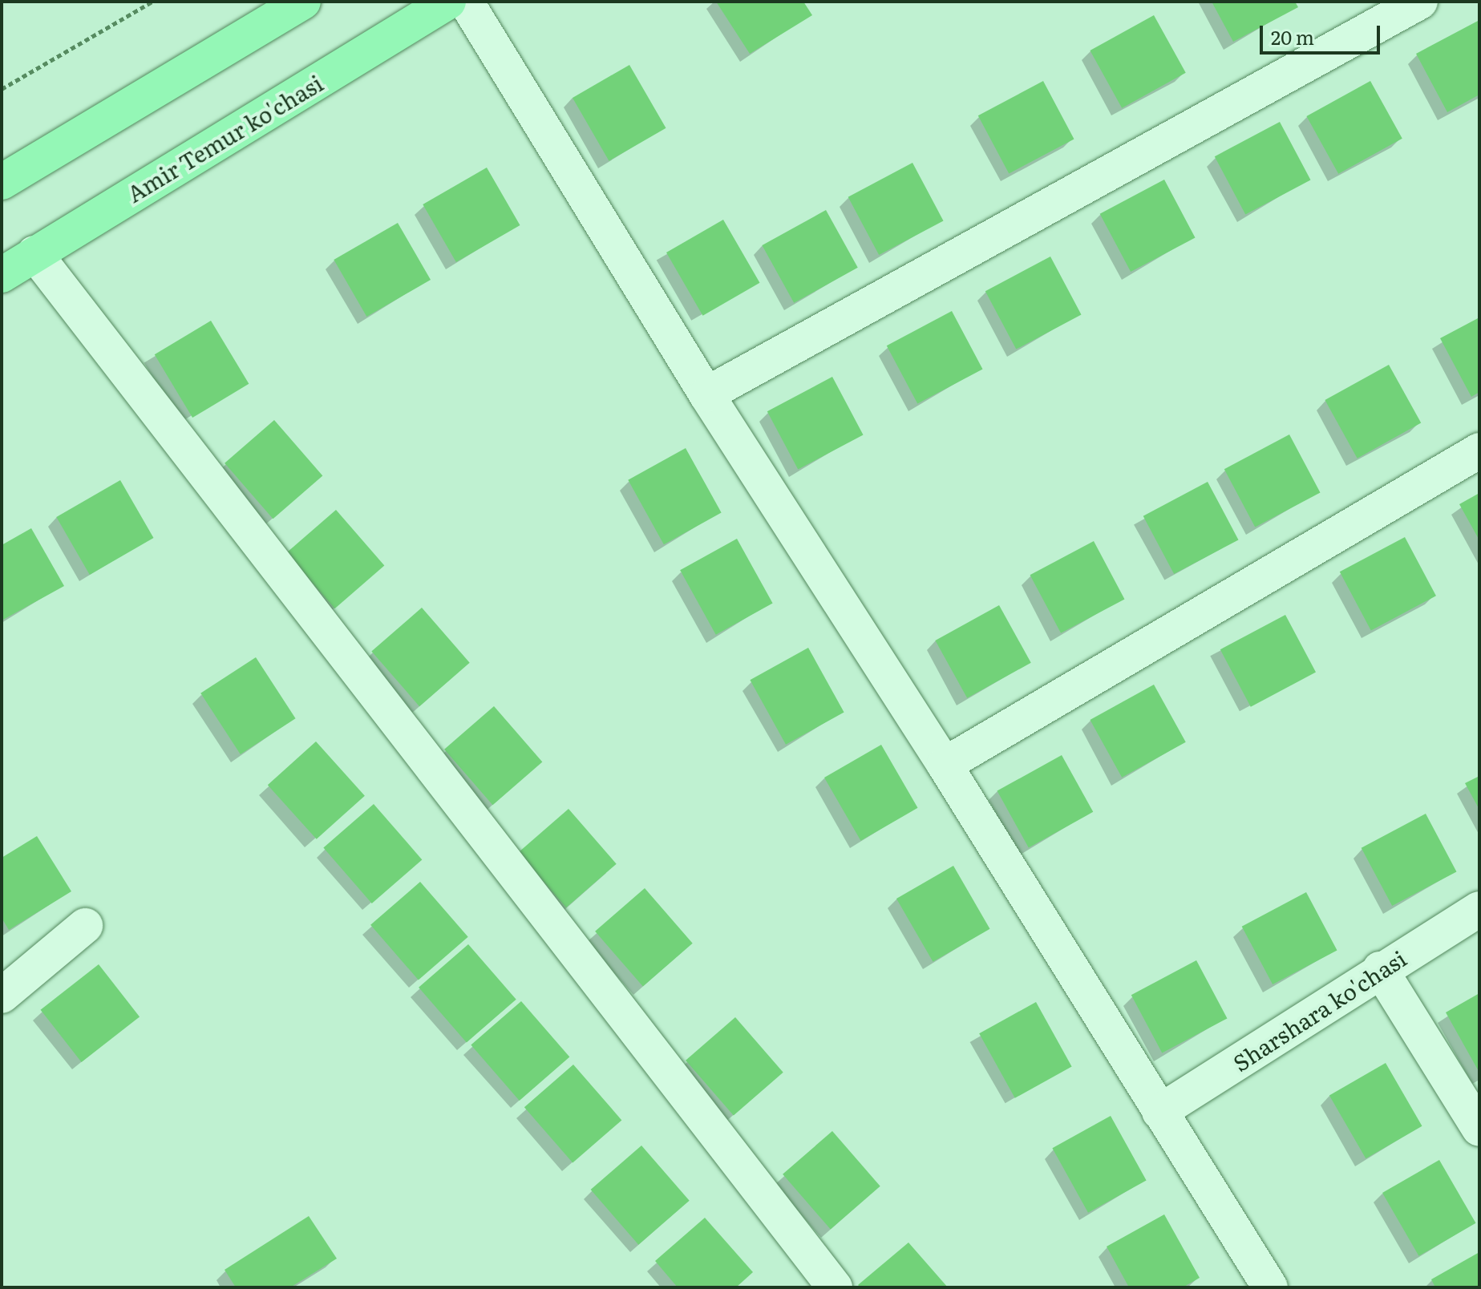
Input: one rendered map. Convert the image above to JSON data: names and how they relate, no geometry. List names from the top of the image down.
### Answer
{
  "streets": {
    "main road": ["Amir Temur ko'chasi"],
    "street": ["Sharshara ko'chasi"]
  },
  "scale_bar": "20 m"
}
